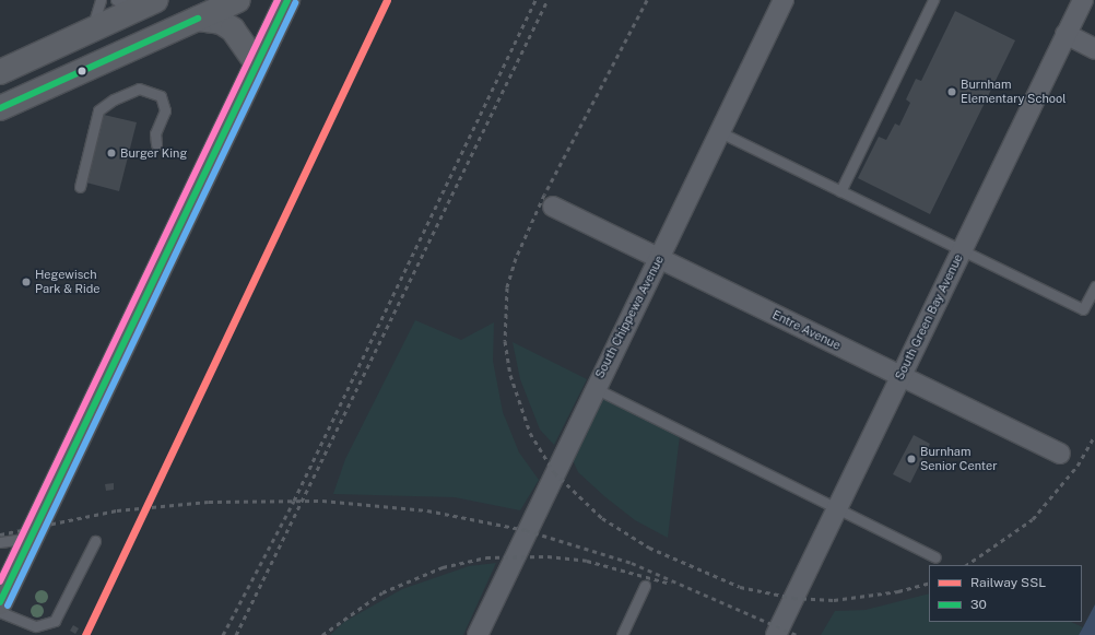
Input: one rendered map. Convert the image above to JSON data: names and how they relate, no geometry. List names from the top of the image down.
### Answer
{
  "streets": {
    "street": ["South Chippewa Avenue", "South Green Bay Avenue", "Entre Avenue"]
  },
  "crossings": [
    ["South Chippewa Avenue", "Entre Avenue"],
    ["South Green Bay Avenue", "Entre Avenue"]
  ],
  "places": [
    "Burnham Elementary School",
    "Burger King",
    "Hegewisch Park & Ride",
    "Burnham Senior Center"
  ],
  "lines": ["rail line SSL", "transit line 30"],
  "legend": ["Railway SSL", "30"]
}
